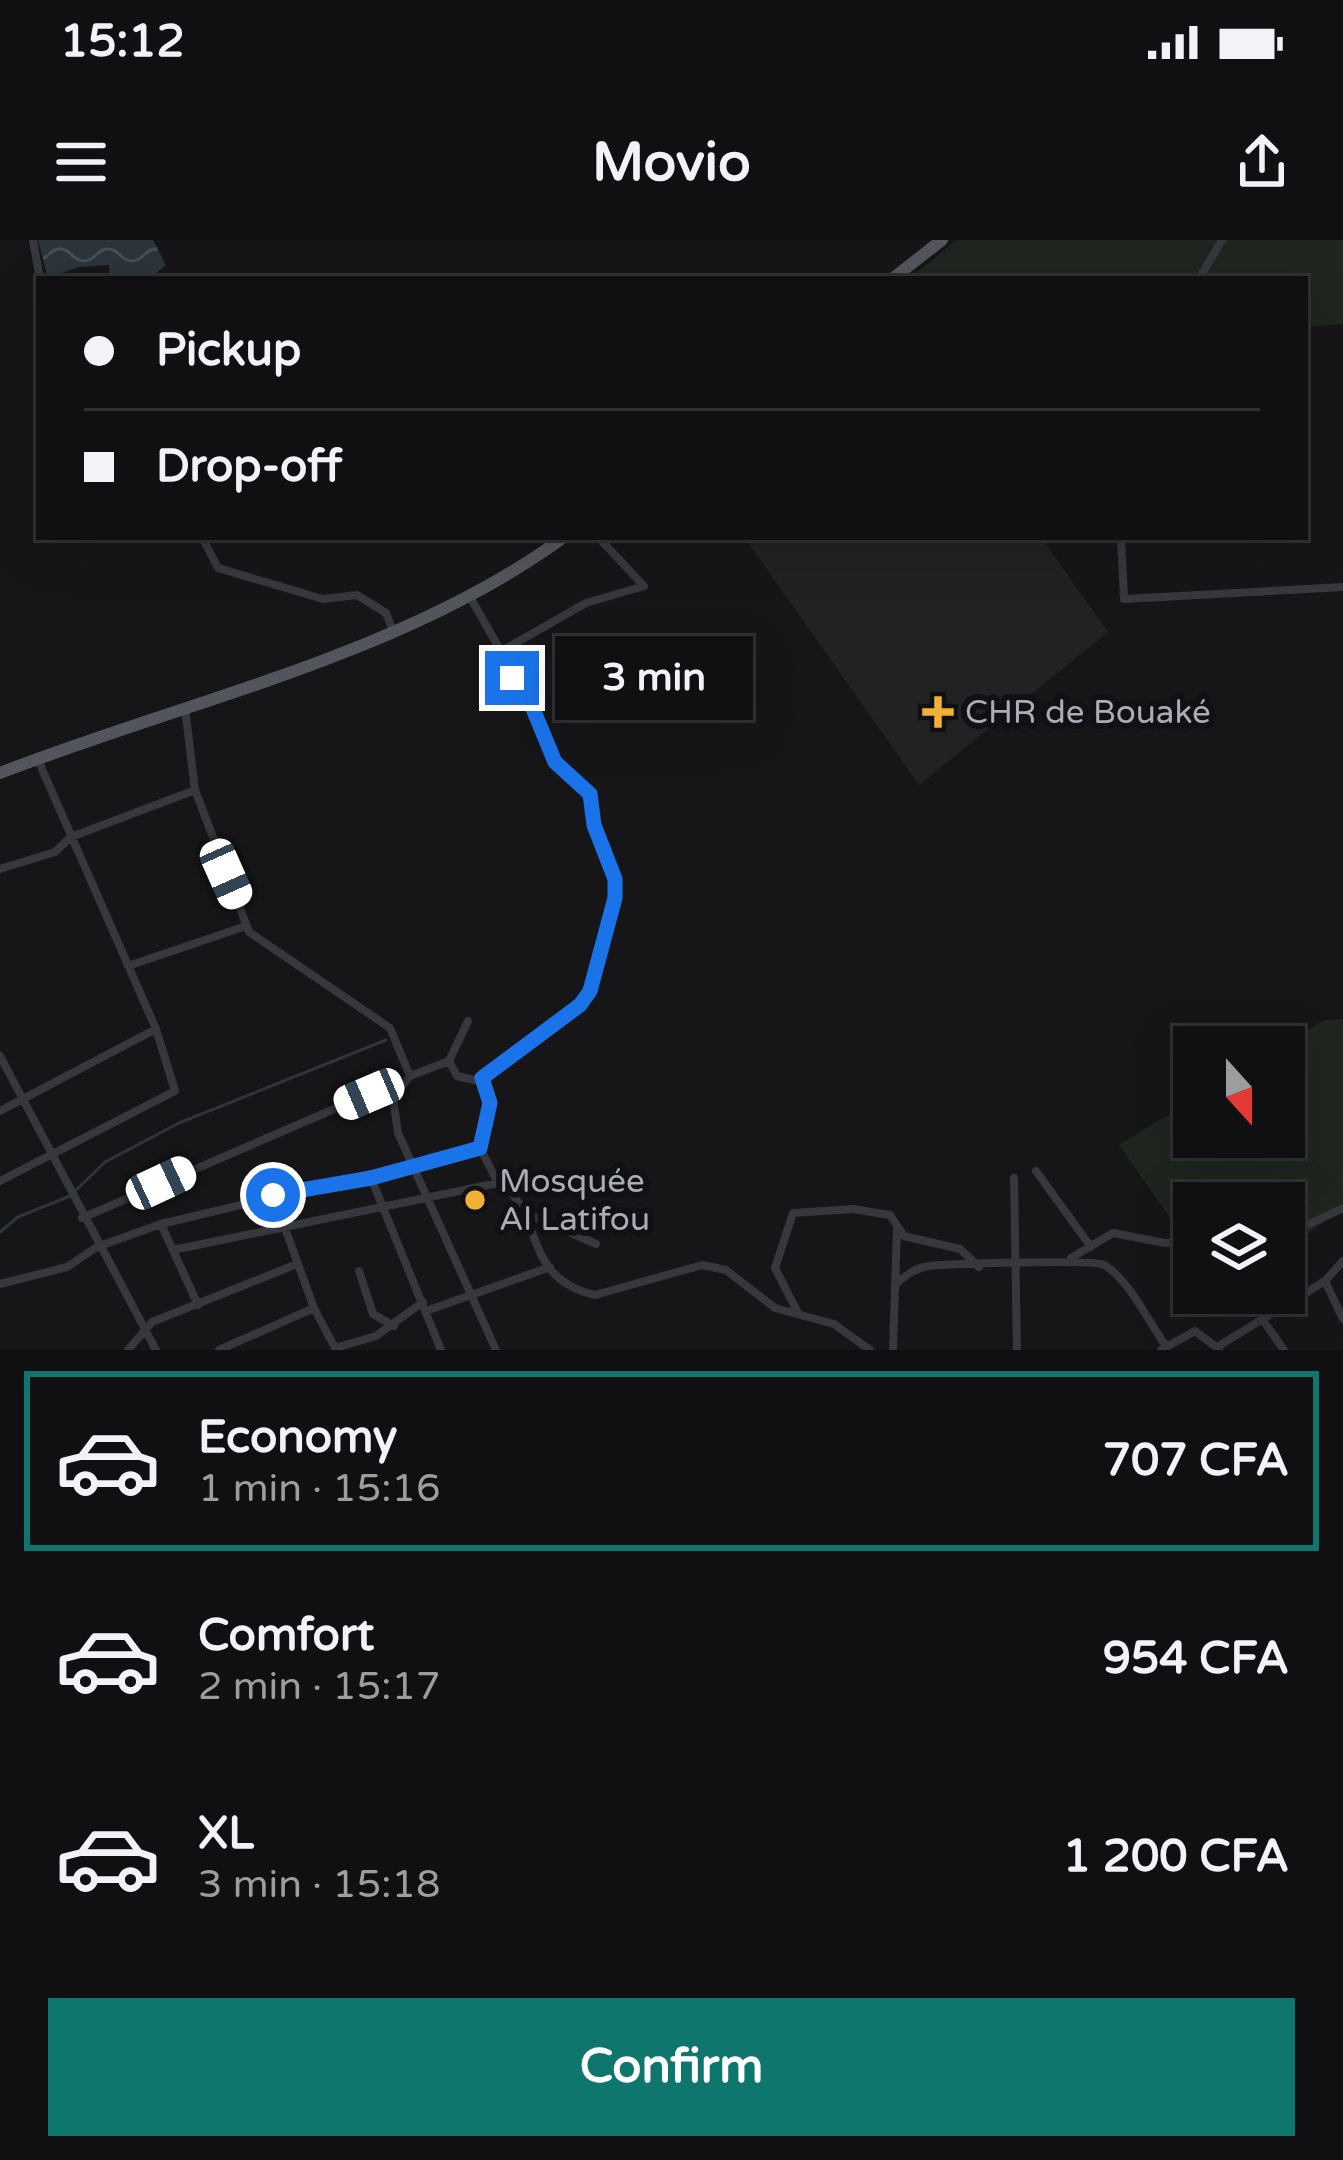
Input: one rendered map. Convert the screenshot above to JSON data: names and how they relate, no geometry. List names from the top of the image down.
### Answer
{
  "places": {
    "health": ["CHR de Bouaké"],
    "other": ["Mosquée Al Latifou"]
  },
  "north": "bottom",
  "page": {
    "status": "15:12",
    "header": "Movio",
    "banner": ["Pickup", "Drop-off"],
    "bubble": "3 min",
    "list": [
      {
        "name": "Economy",
        "note": "1 min · 15:16",
        "value": "707 CFA"
      },
      {
        "name": "Comfort",
        "note": "2 min · 15:17",
        "value": "954 CFA"
      },
      {
        "name": "XL",
        "note": "3 min · 15:18",
        "value": "1 200 CFA"
      }
    ],
    "buttons": "Confirm"
  }
}
